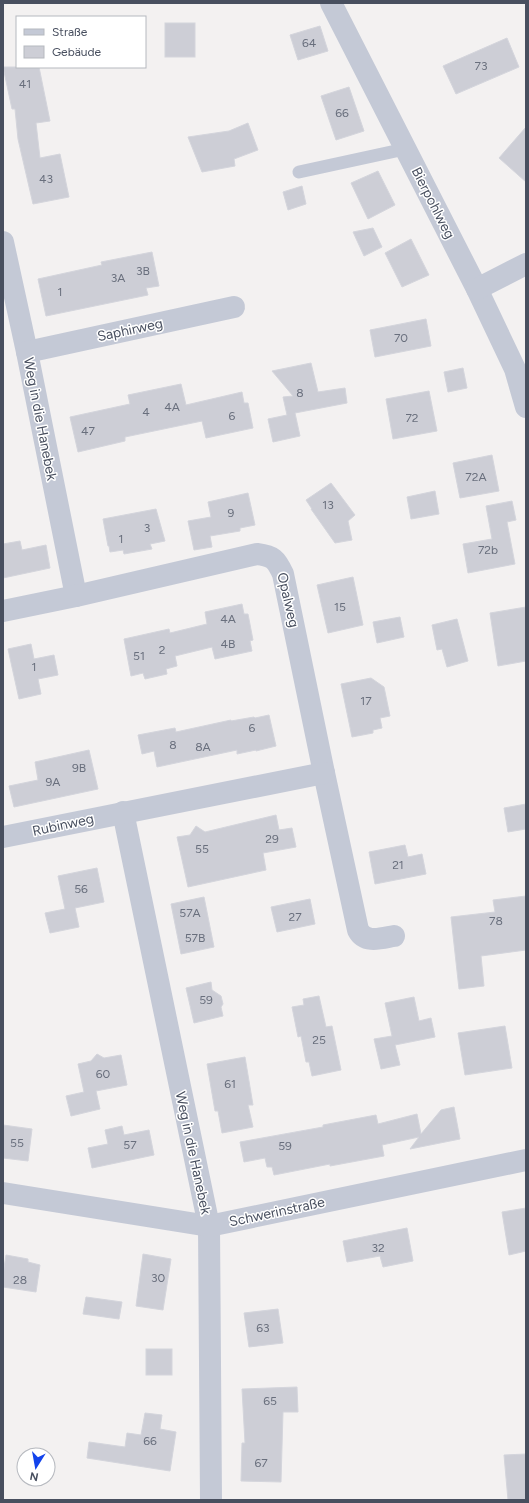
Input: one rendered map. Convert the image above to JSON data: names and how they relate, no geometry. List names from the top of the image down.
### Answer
{
  "streets": {
    "street": [
      "Bierpohlweg",
      "Saphirweg",
      "Weg in die Hanebek",
      "Opalweg",
      "Rubinweg",
      "Schwerinstraße"
    ]
  },
  "crossings": [
    ["Saphirweg", "Weg in die Hanebek"],
    ["Weg in die Hanebek", "Opalweg"],
    ["Weg in die Hanebek", "Rubinweg"],
    ["Weg in die Hanebek", "Schwerinstraße"]
  ],
  "house_numbers": [
    "64",
    "73",
    "41",
    "66",
    "43",
    "3B",
    "3A",
    "1",
    "70",
    "8",
    "4A",
    "4",
    "6",
    "72",
    "47",
    "72A",
    "13",
    "9",
    "3",
    "1",
    "72b",
    "15",
    "4A",
    "4B",
    "2",
    "51",
    "1",
    "17",
    "6",
    "8",
    "8A",
    "9B",
    "9A",
    "29",
    "55",
    "21",
    "56",
    "57A",
    "27",
    "78",
    "57B",
    "59",
    "25",
    "60",
    "61",
    "55",
    "57",
    "59",
    "32",
    "30",
    "28",
    "63",
    "65",
    "66",
    "67"
  ],
  "legend": ["Straße", "Gebäude"],
  "north": "bottom"
}
